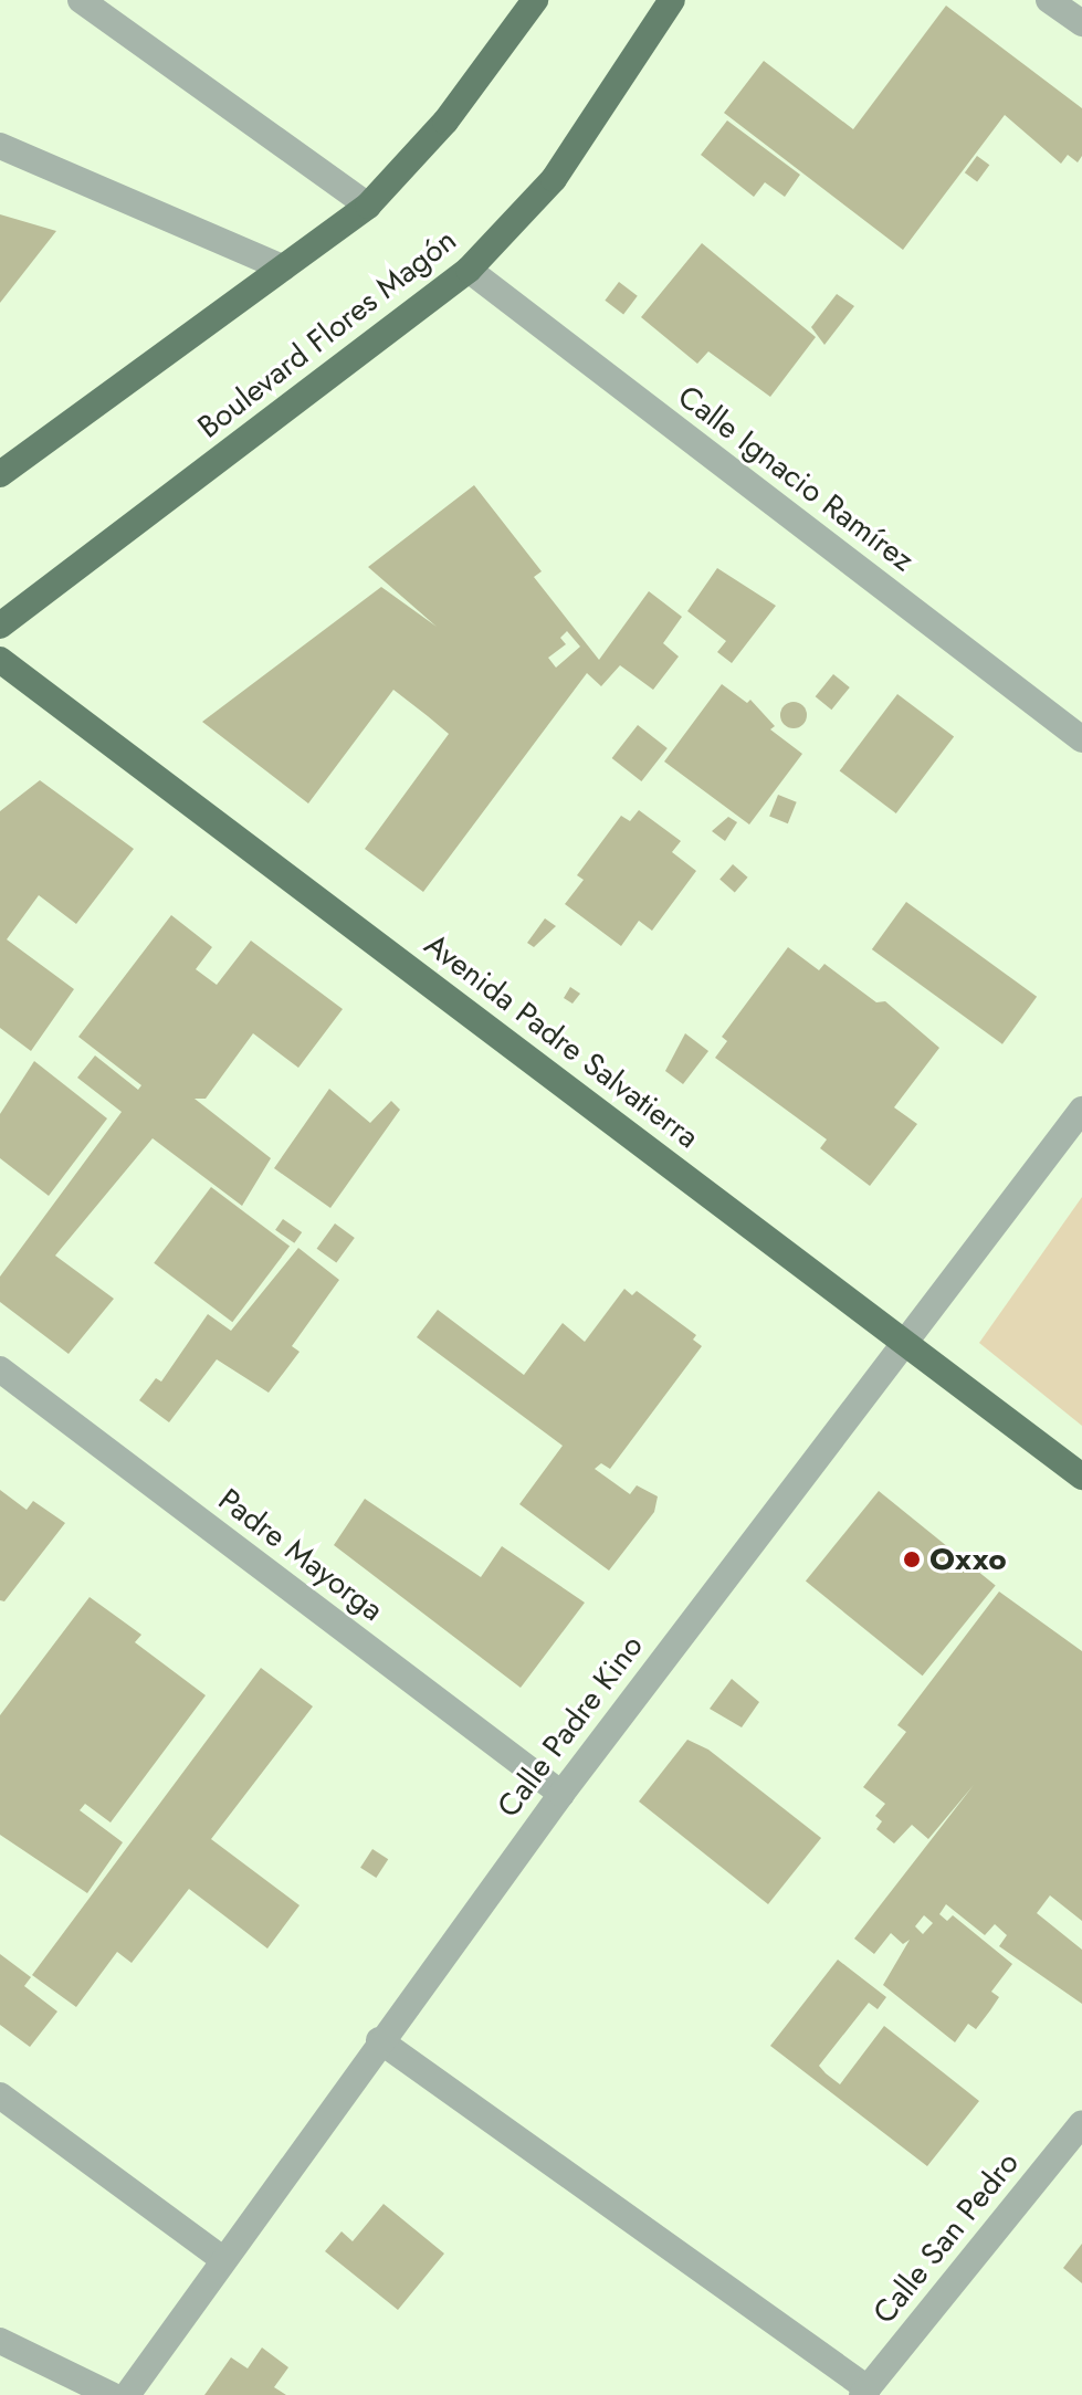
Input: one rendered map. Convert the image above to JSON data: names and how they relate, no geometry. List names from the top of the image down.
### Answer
{
  "streets": {
    "main road": ["Boulevard Flores Magón", "Avenida Padre Salvatierra"],
    "street": [
      "Calle Ignacio Ramírez",
      "Padre Mayorga",
      "Calle Padre Kino",
      "Calle San Pedro"
    ]
  },
  "crossings": [
    ["Boulevard Flores Magón", "Calle Ignacio Ramírez"],
    ["Avenida Padre Salvatierra", "Calle Padre Kino"],
    ["Padre Mayorga", "Calle Padre Kino"]
  ],
  "places": ["Oxxo"]
}
